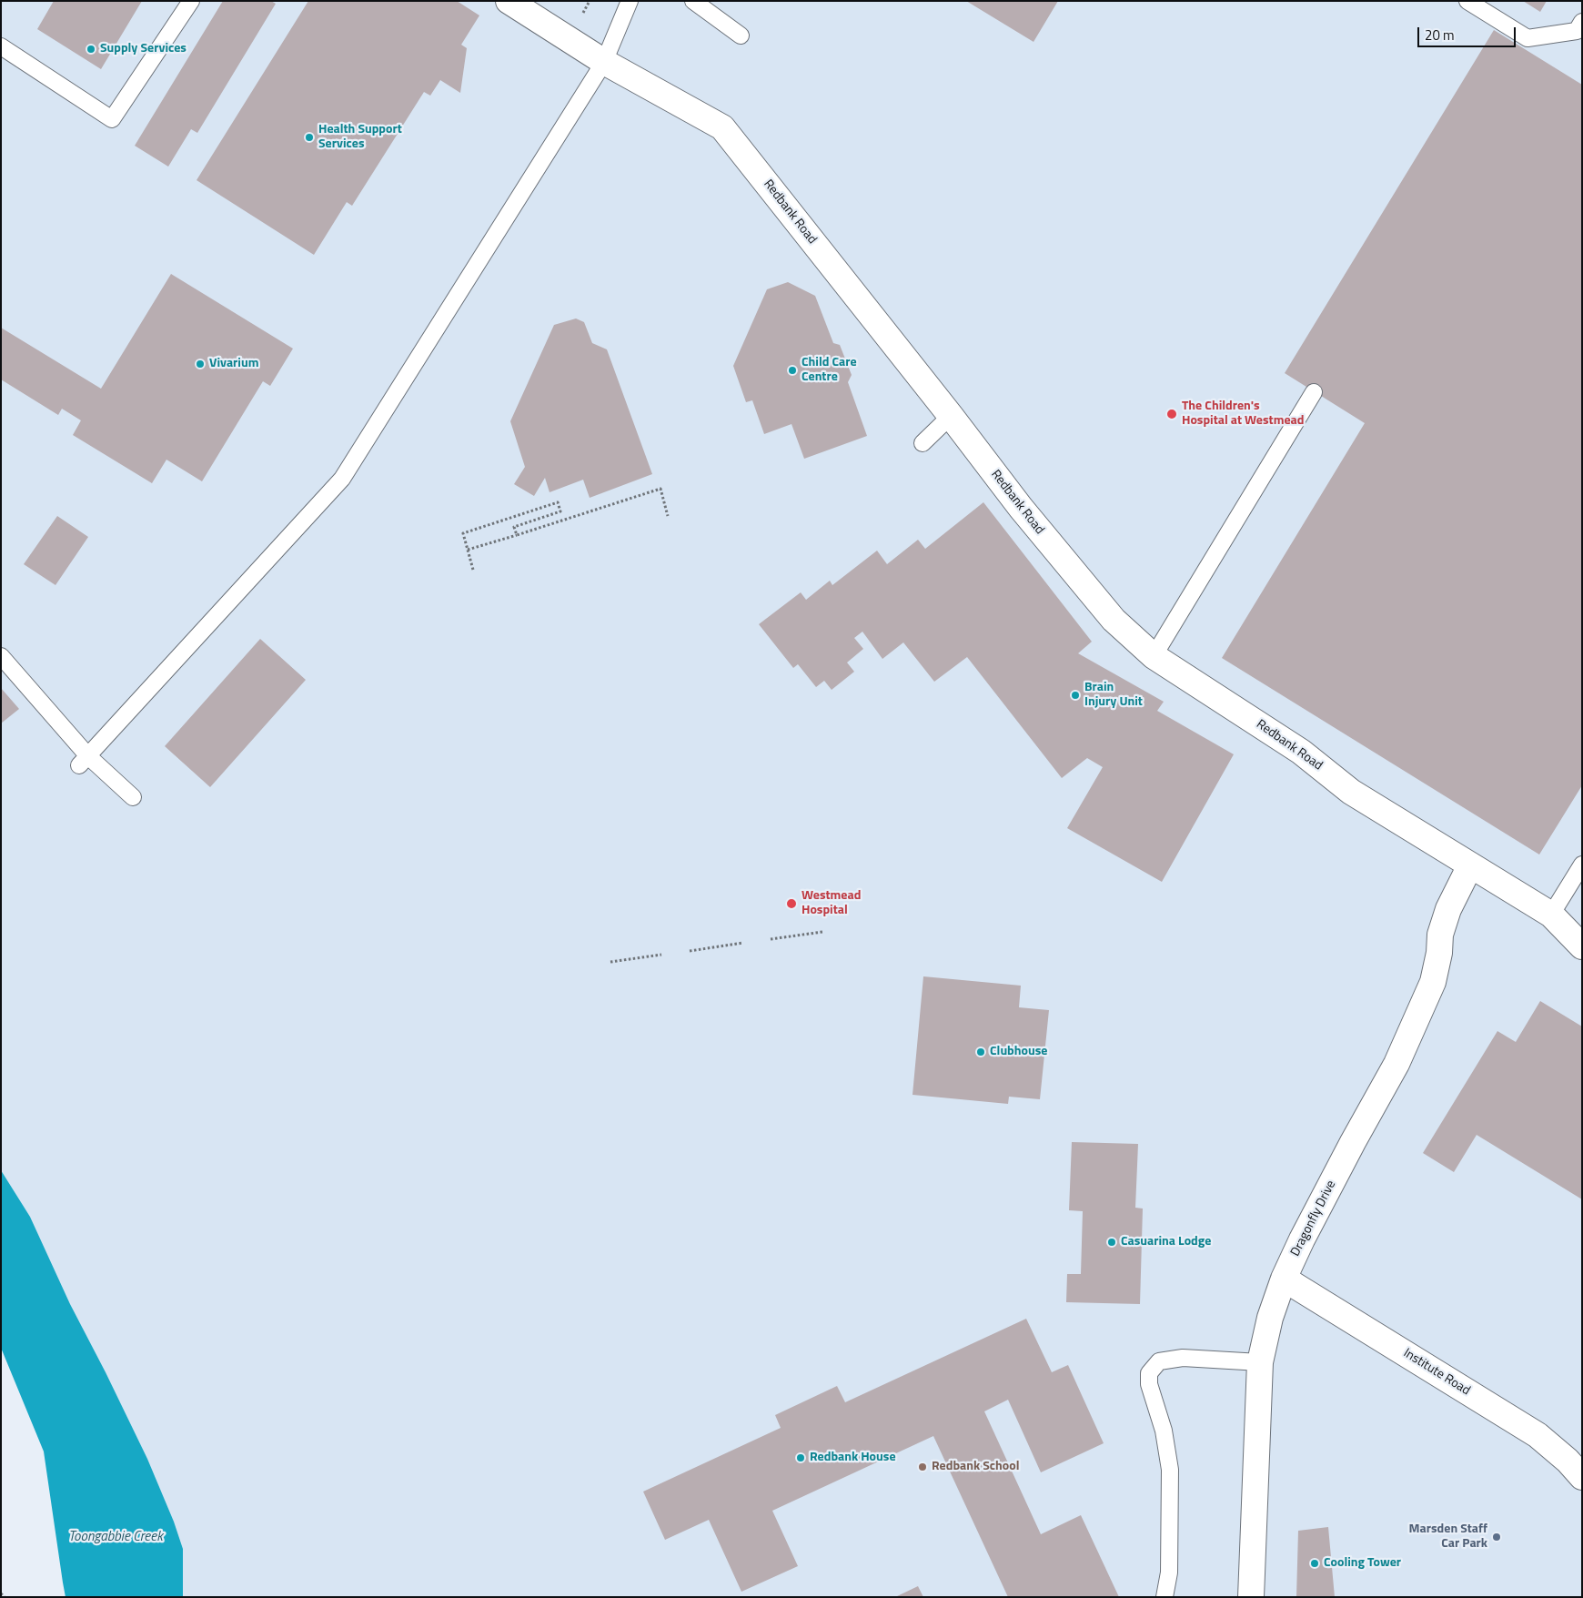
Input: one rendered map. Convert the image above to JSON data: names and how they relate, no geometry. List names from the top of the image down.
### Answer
{
  "streets": {
    "street": ["Redbank Road", "Dragonfly Drive", "Institute Road"]
  },
  "crossings": [
    ["Redbank Road", "Dragonfly Drive"],
    ["Dragonfly Drive", "Institute Road"]
  ],
  "water": ["Toongabbie Creek"],
  "places": [
    "Supply Services",
    "Health Support Services",
    "Vivarium",
    "Child Care Centre",
    "The Children's Hospital at Westmead",
    "Brain Injury Unit",
    "Westmead Hospital",
    "Clubhouse",
    "Casuarina Lodge",
    "Redbank House",
    "Redbank School",
    "Marsden Staff Car Park",
    "Cooling Tower"
  ],
  "scale_bar": "20 m"
}
